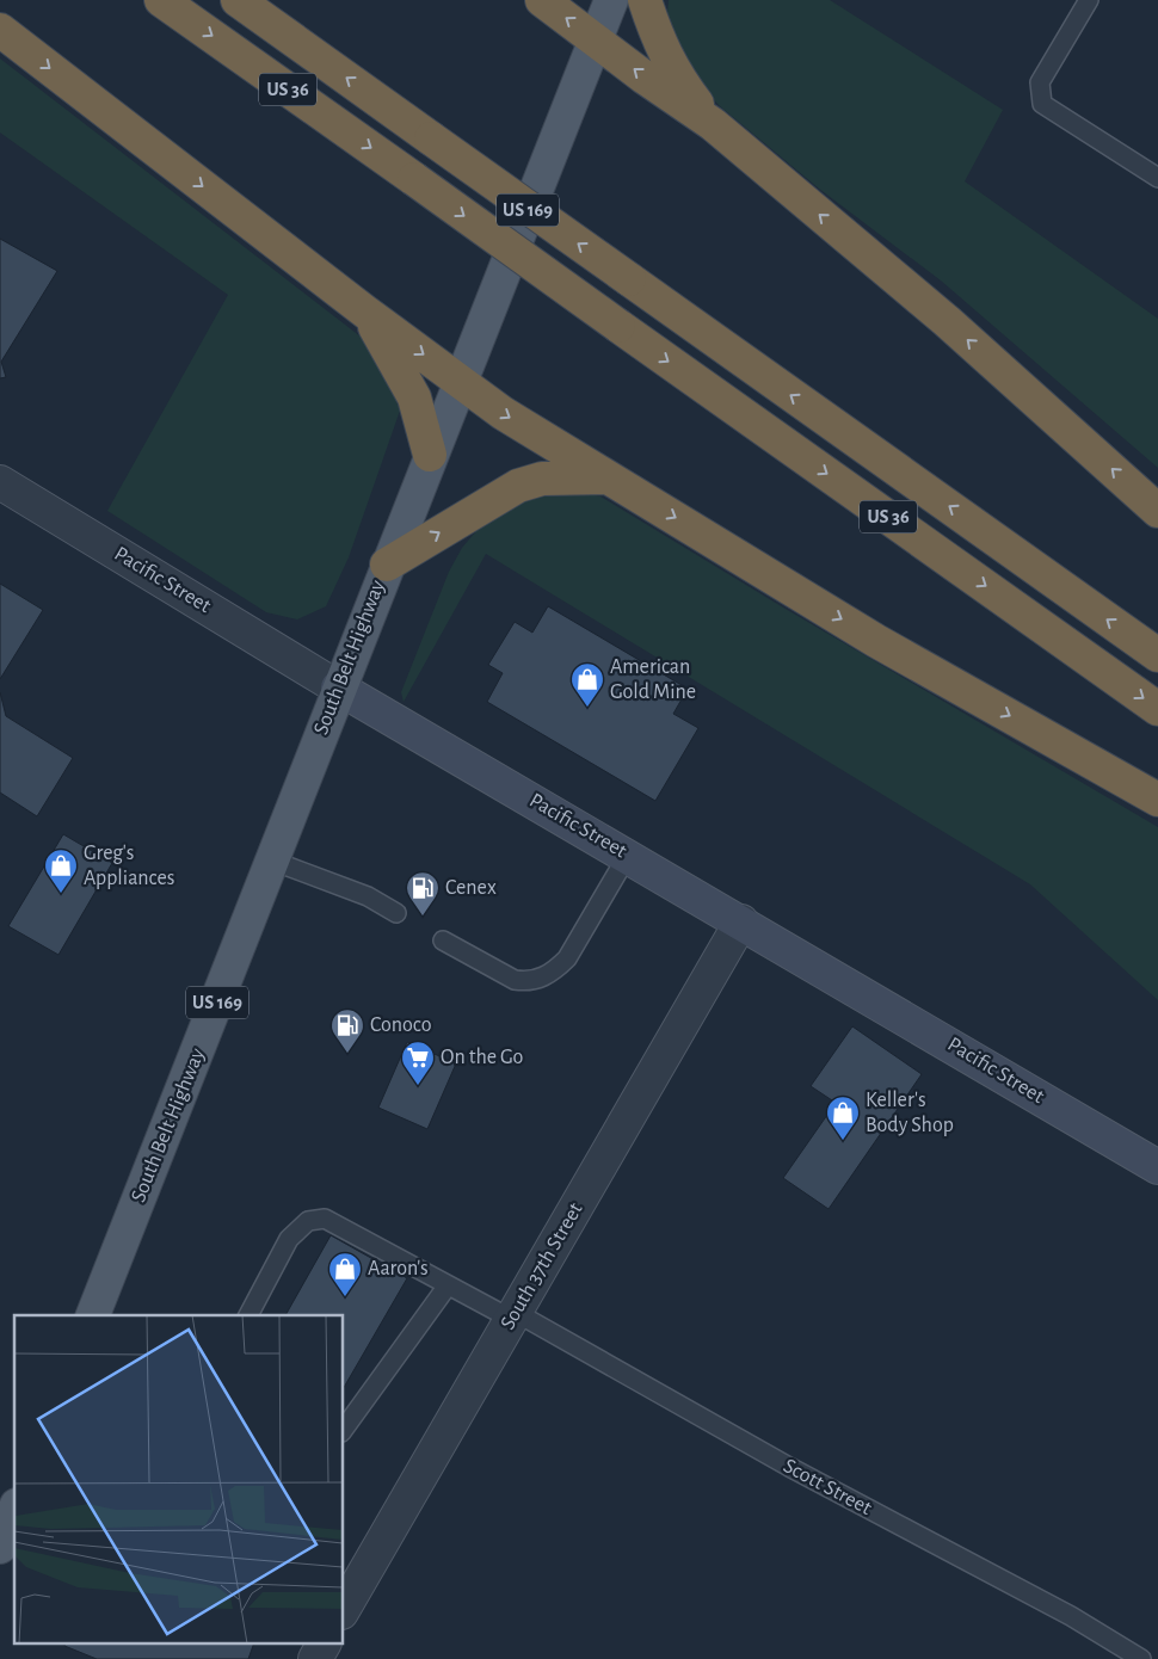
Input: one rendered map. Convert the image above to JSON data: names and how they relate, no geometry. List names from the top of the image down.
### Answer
{
  "streets": {
    "highway": ["US 36"],
    "main road": ["US 169", "South Belt Highway"],
    "street": ["Pacific Street", "South 37th Street"],
    "lane": ["Scott Street"]
  },
  "crossings": [
    ["Pacific Street", "South Belt Highway"],
    ["Pacific Street", "South 37th Street"],
    ["South 37th Street", "Scott Street"]
  ],
  "places": {
    "shop": [
      "American Gold Mine",
      "Greg's Appliances",
      "Keller's Body Shop",
      "Aaron's"
    ],
    "fuel station": ["Cenex", "Conoco"],
    "supermarket": ["On the Go"]
  }
}
